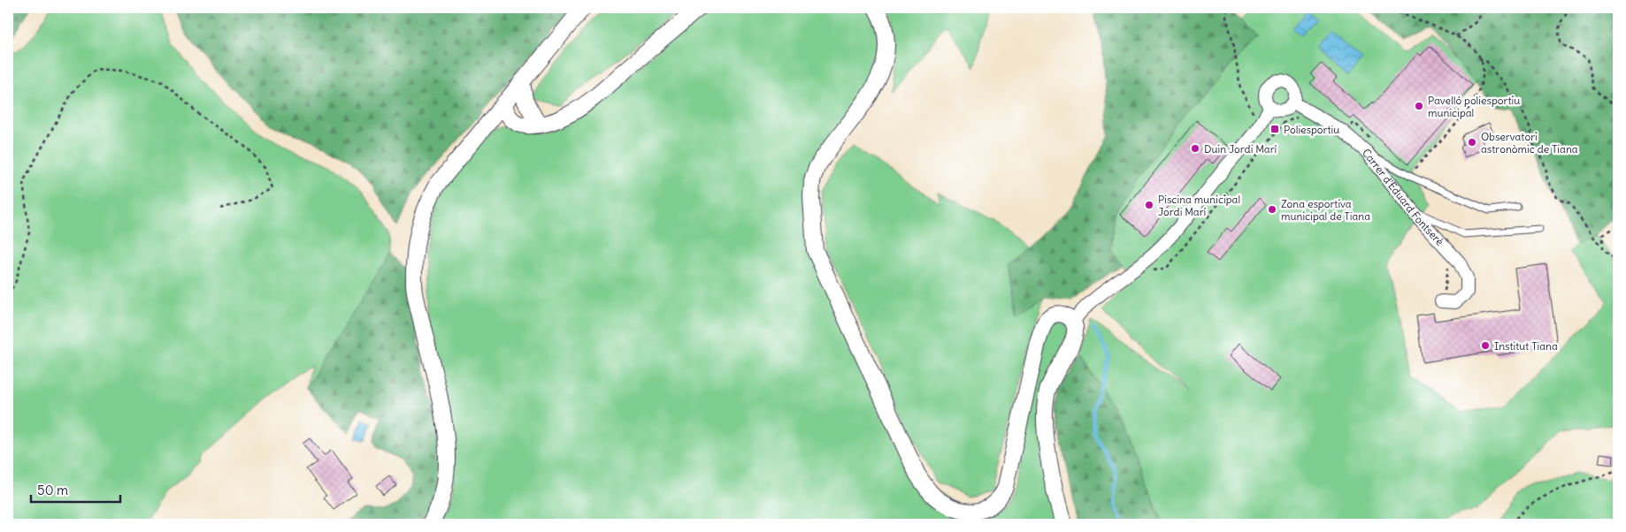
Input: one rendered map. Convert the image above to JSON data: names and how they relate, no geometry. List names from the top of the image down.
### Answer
{
  "streets": {
    "street": ["Carrer d'Eduard Fontserè"]
  },
  "places": {
    "other": [
      "Pavelló poliesportiu municipal",
      "Observatori astronòmic de Tiana",
      "Duin Jordi Marí",
      "Piscina municipal Jordi Marí",
      "Zona esportiva municipal de Tiana",
      "Institut Tiana"
    ],
    "transit": ["Poliesportiu"]
  },
  "scale_bar": "50 m"
}
